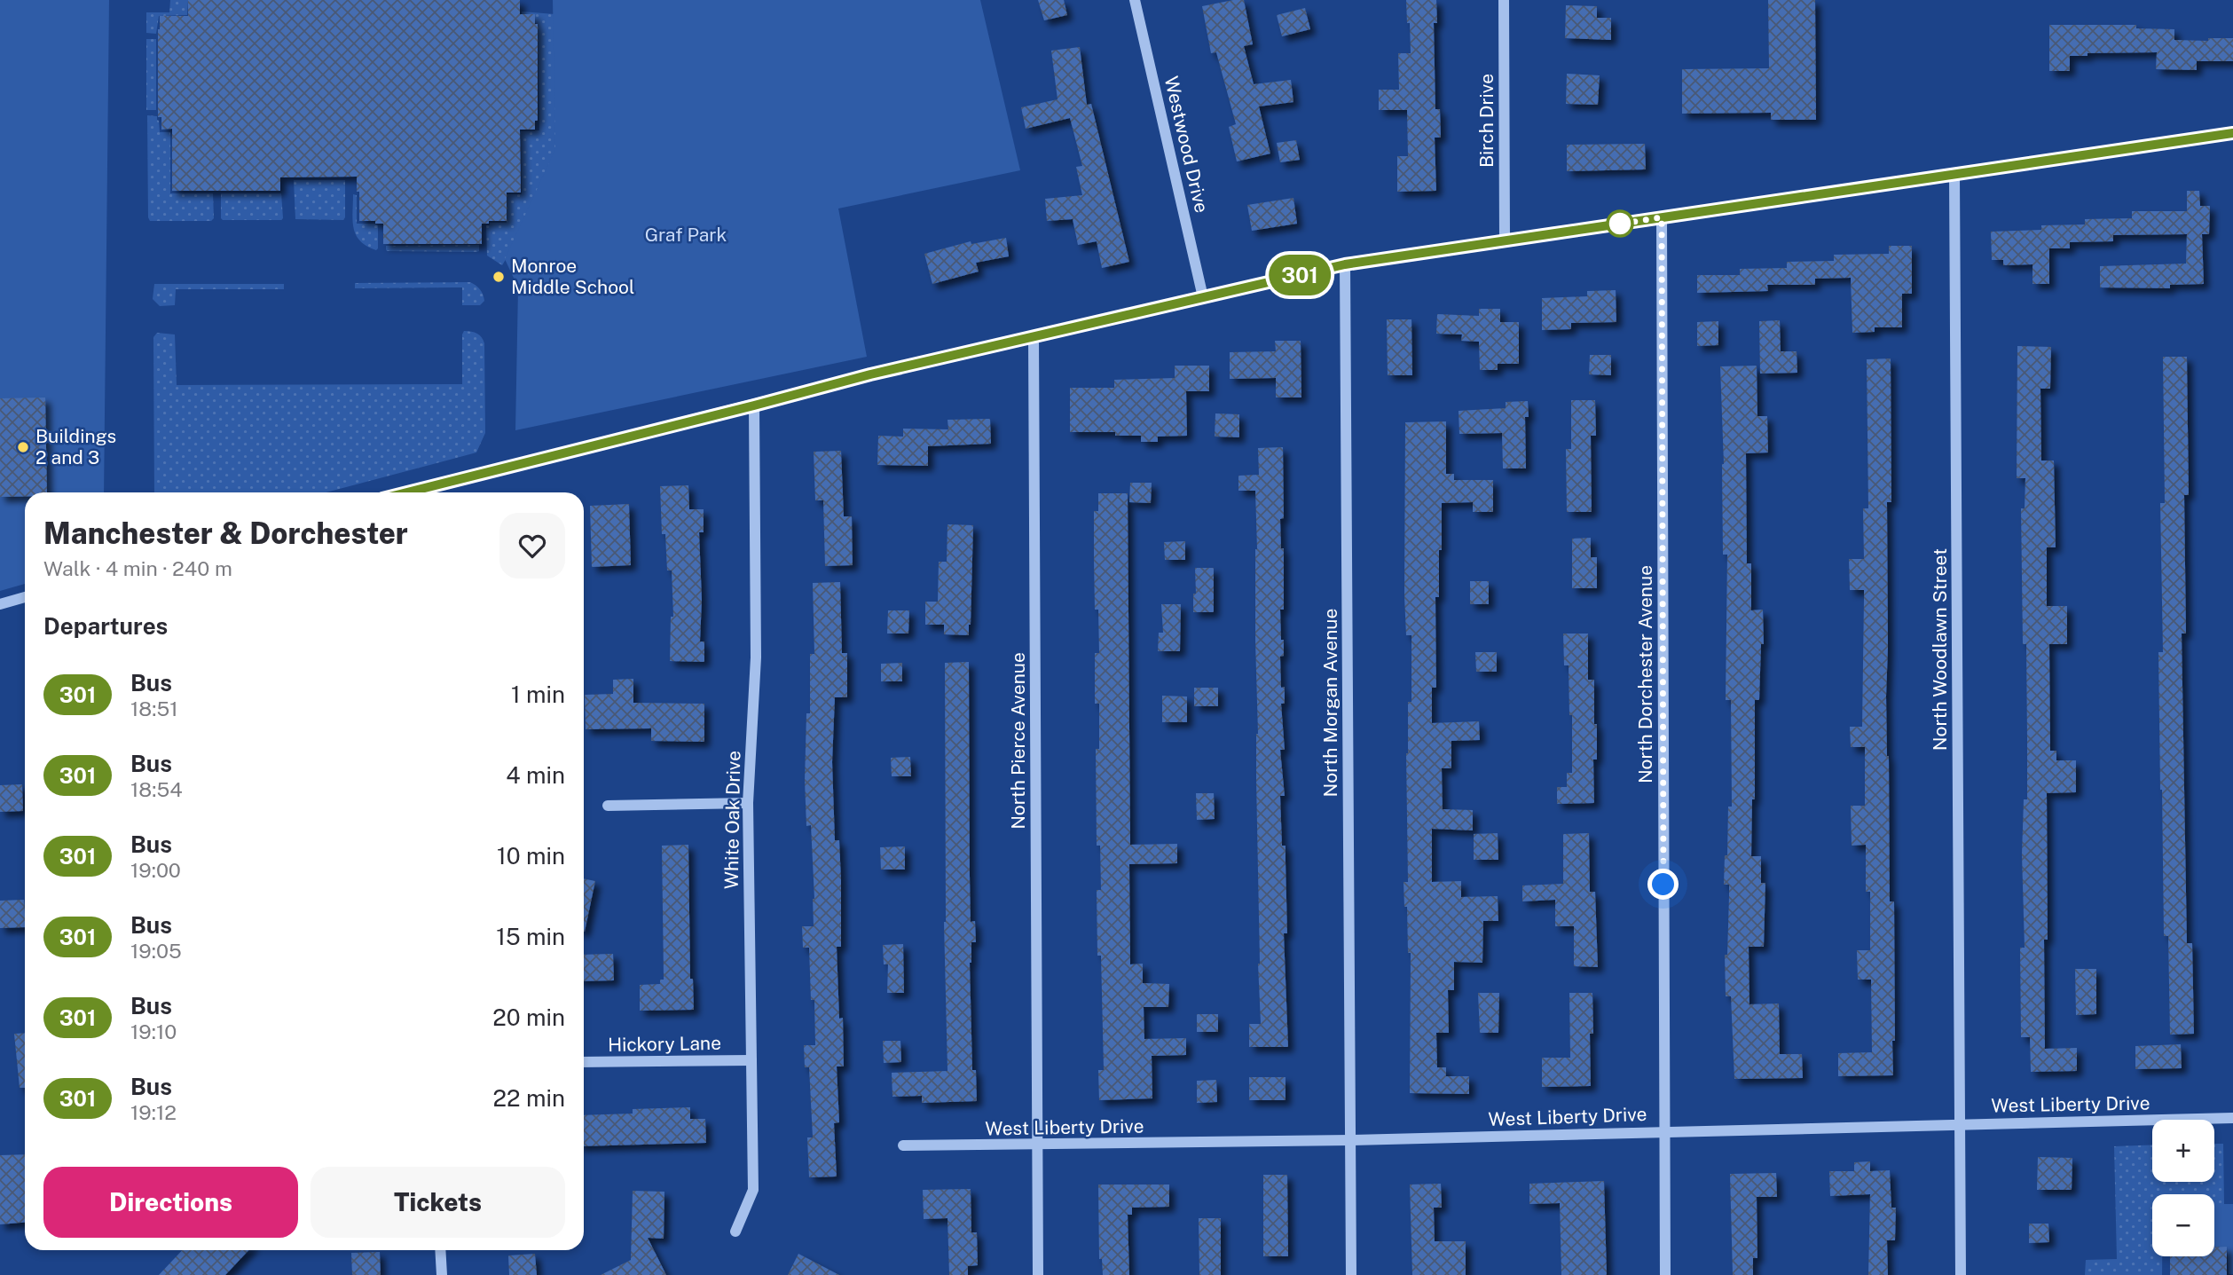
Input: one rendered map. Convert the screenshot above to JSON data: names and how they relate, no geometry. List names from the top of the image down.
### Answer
{
  "streets": {
    "street": [
      "Birch Drive",
      "Westwood Drive",
      "North Woodlawn Street",
      "North Dorchester Avenue",
      "North Morgan Avenue",
      "North Pierce Avenue",
      "White Oak Drive",
      "Hickory Lane",
      "West Liberty Drive"
    ]
  },
  "crossings": [
    ["North Woodlawn Street", "West Liberty Drive"],
    ["North Dorchester Avenue", "West Liberty Drive"],
    ["North Morgan Avenue", "West Liberty Drive"],
    ["North Pierce Avenue", "West Liberty Drive"],
    ["White Oak Drive", "Hickory Lane"]
  ],
  "parks": ["Graf Park"],
  "places": ["Monroe Middle School", "Buildings 2 and 3"],
  "lines": ["bus line 301"],
  "page": {
    "on_map": "301",
    "heading": [
      ["Manchester & Dorchester", "Walk · 4 min · 240 m"],
      "Departures"
    ],
    "list": [
      {
        "mark": "301",
        "name": "Bus",
        "note": "18:51",
        "value": "1 min"
      },
      {
        "mark": "301",
        "name": "Bus",
        "note": "18:54",
        "value": "4 min"
      },
      {
        "mark": "301",
        "name": "Bus",
        "note": "19:00",
        "value": "10 min"
      },
      {
        "mark": "301",
        "name": "Bus",
        "note": "19:05",
        "value": "15 min"
      },
      {
        "mark": "301",
        "name": "Bus",
        "note": "19:10",
        "value": "20 min"
      },
      {
        "mark": "301",
        "name": "Bus",
        "note": "19:12",
        "value": "22 min"
      }
    ],
    "map_buttons": ["+", "−"],
    "buttons": ["Directions", "Tickets"]
  }
}
